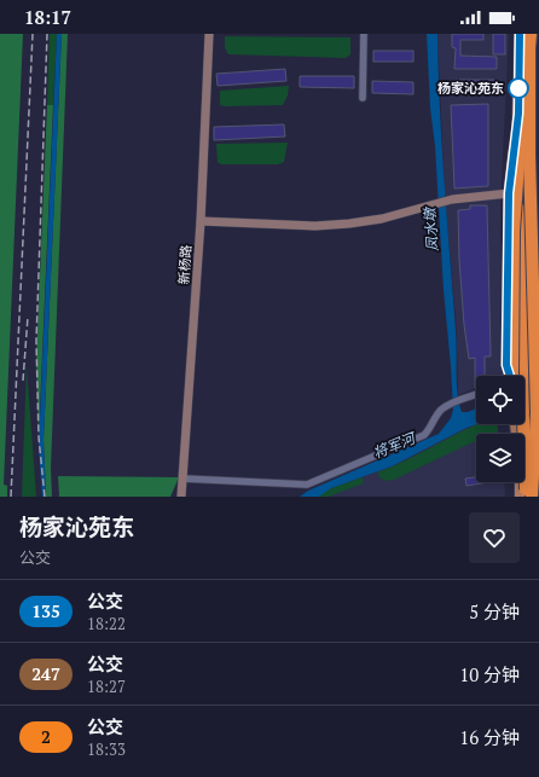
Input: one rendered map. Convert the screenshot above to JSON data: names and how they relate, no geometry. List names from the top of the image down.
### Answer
{
  "streets": {
    "street": ["新杨路"]
  },
  "water": ["凤水墩", "将军河"],
  "places": ["杨家沁苑东"],
  "lines": ["bus line 135"],
  "page": {
    "status": "18:17",
    "heading": ["杨家沁苑东", "公交"],
    "list": [
      {
        "mark": "135",
        "name": "公交",
        "note": "18:22",
        "value": "5 分钟"
      },
      {
        "mark": "247",
        "name": "公交",
        "note": "18:27",
        "value": "10 分钟"
      },
      {
        "mark": "2",
        "name": "公交",
        "note": "18:33",
        "value": "16 分钟"
      }
    ]
  }
}
